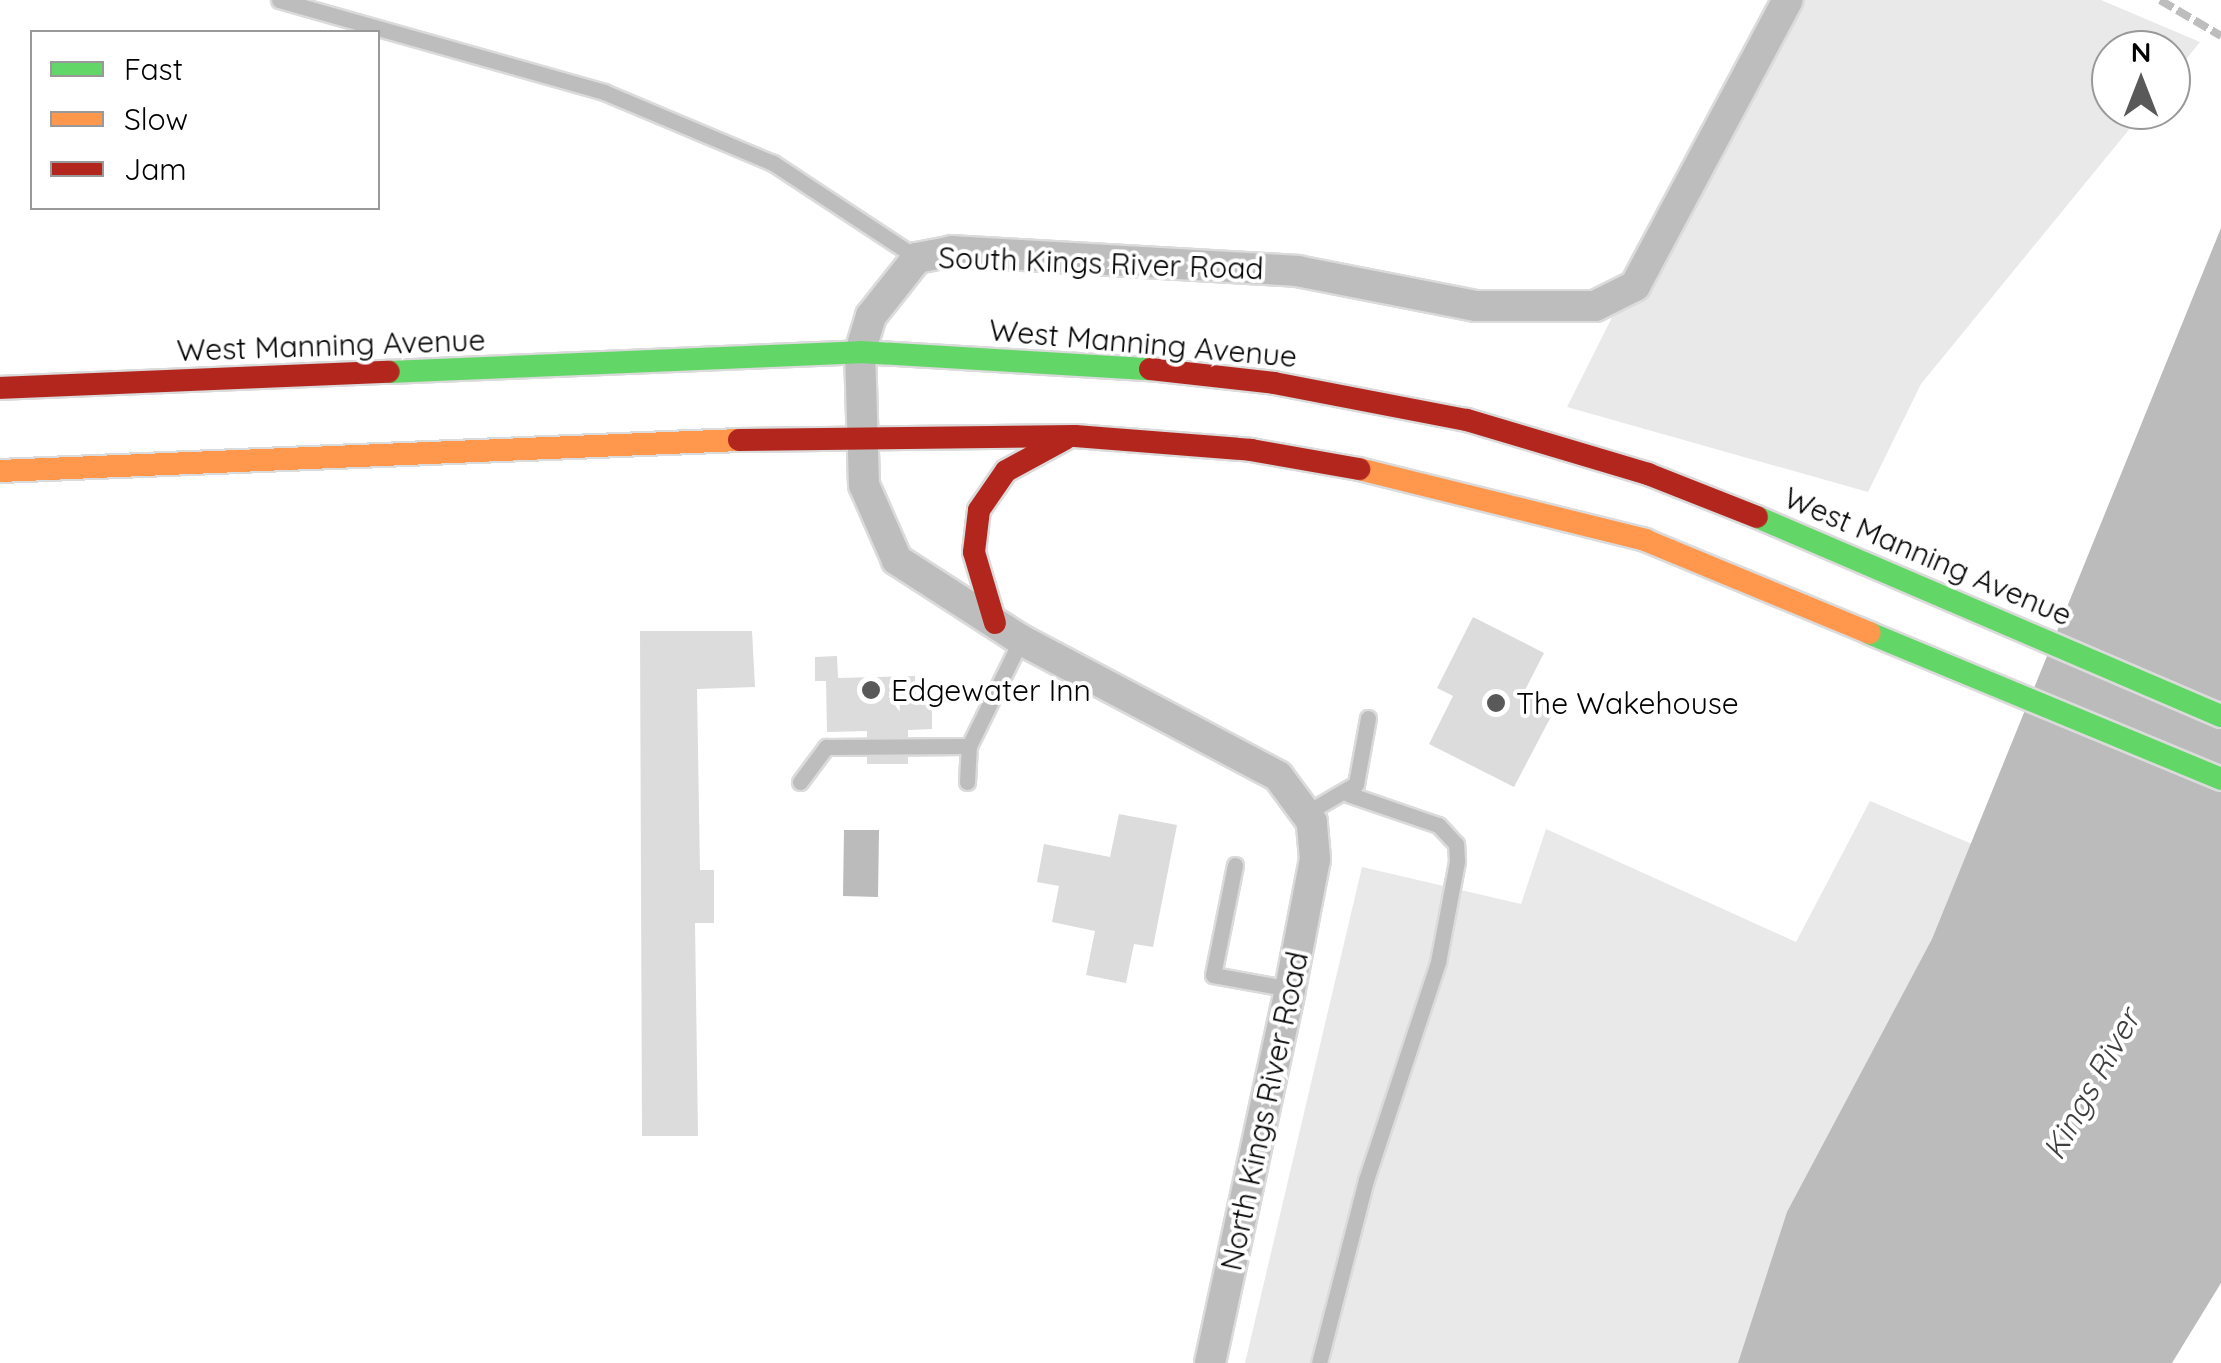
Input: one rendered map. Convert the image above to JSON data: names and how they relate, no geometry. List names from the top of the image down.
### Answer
{
  "streets": {
    "main road": ["West Manning Avenue"],
    "street": ["South Kings River Road", "North Kings River Road"]
  },
  "crossings": [
    ["South Kings River Road", "West Manning Avenue"],
    ["South Kings River Road", "North Kings River Road"]
  ],
  "water": ["Kings River"],
  "places": ["Edgewater Inn", "The Wakehouse"],
  "legend": ["Fast", "Slow", "Jam"],
  "north": "top"
}
